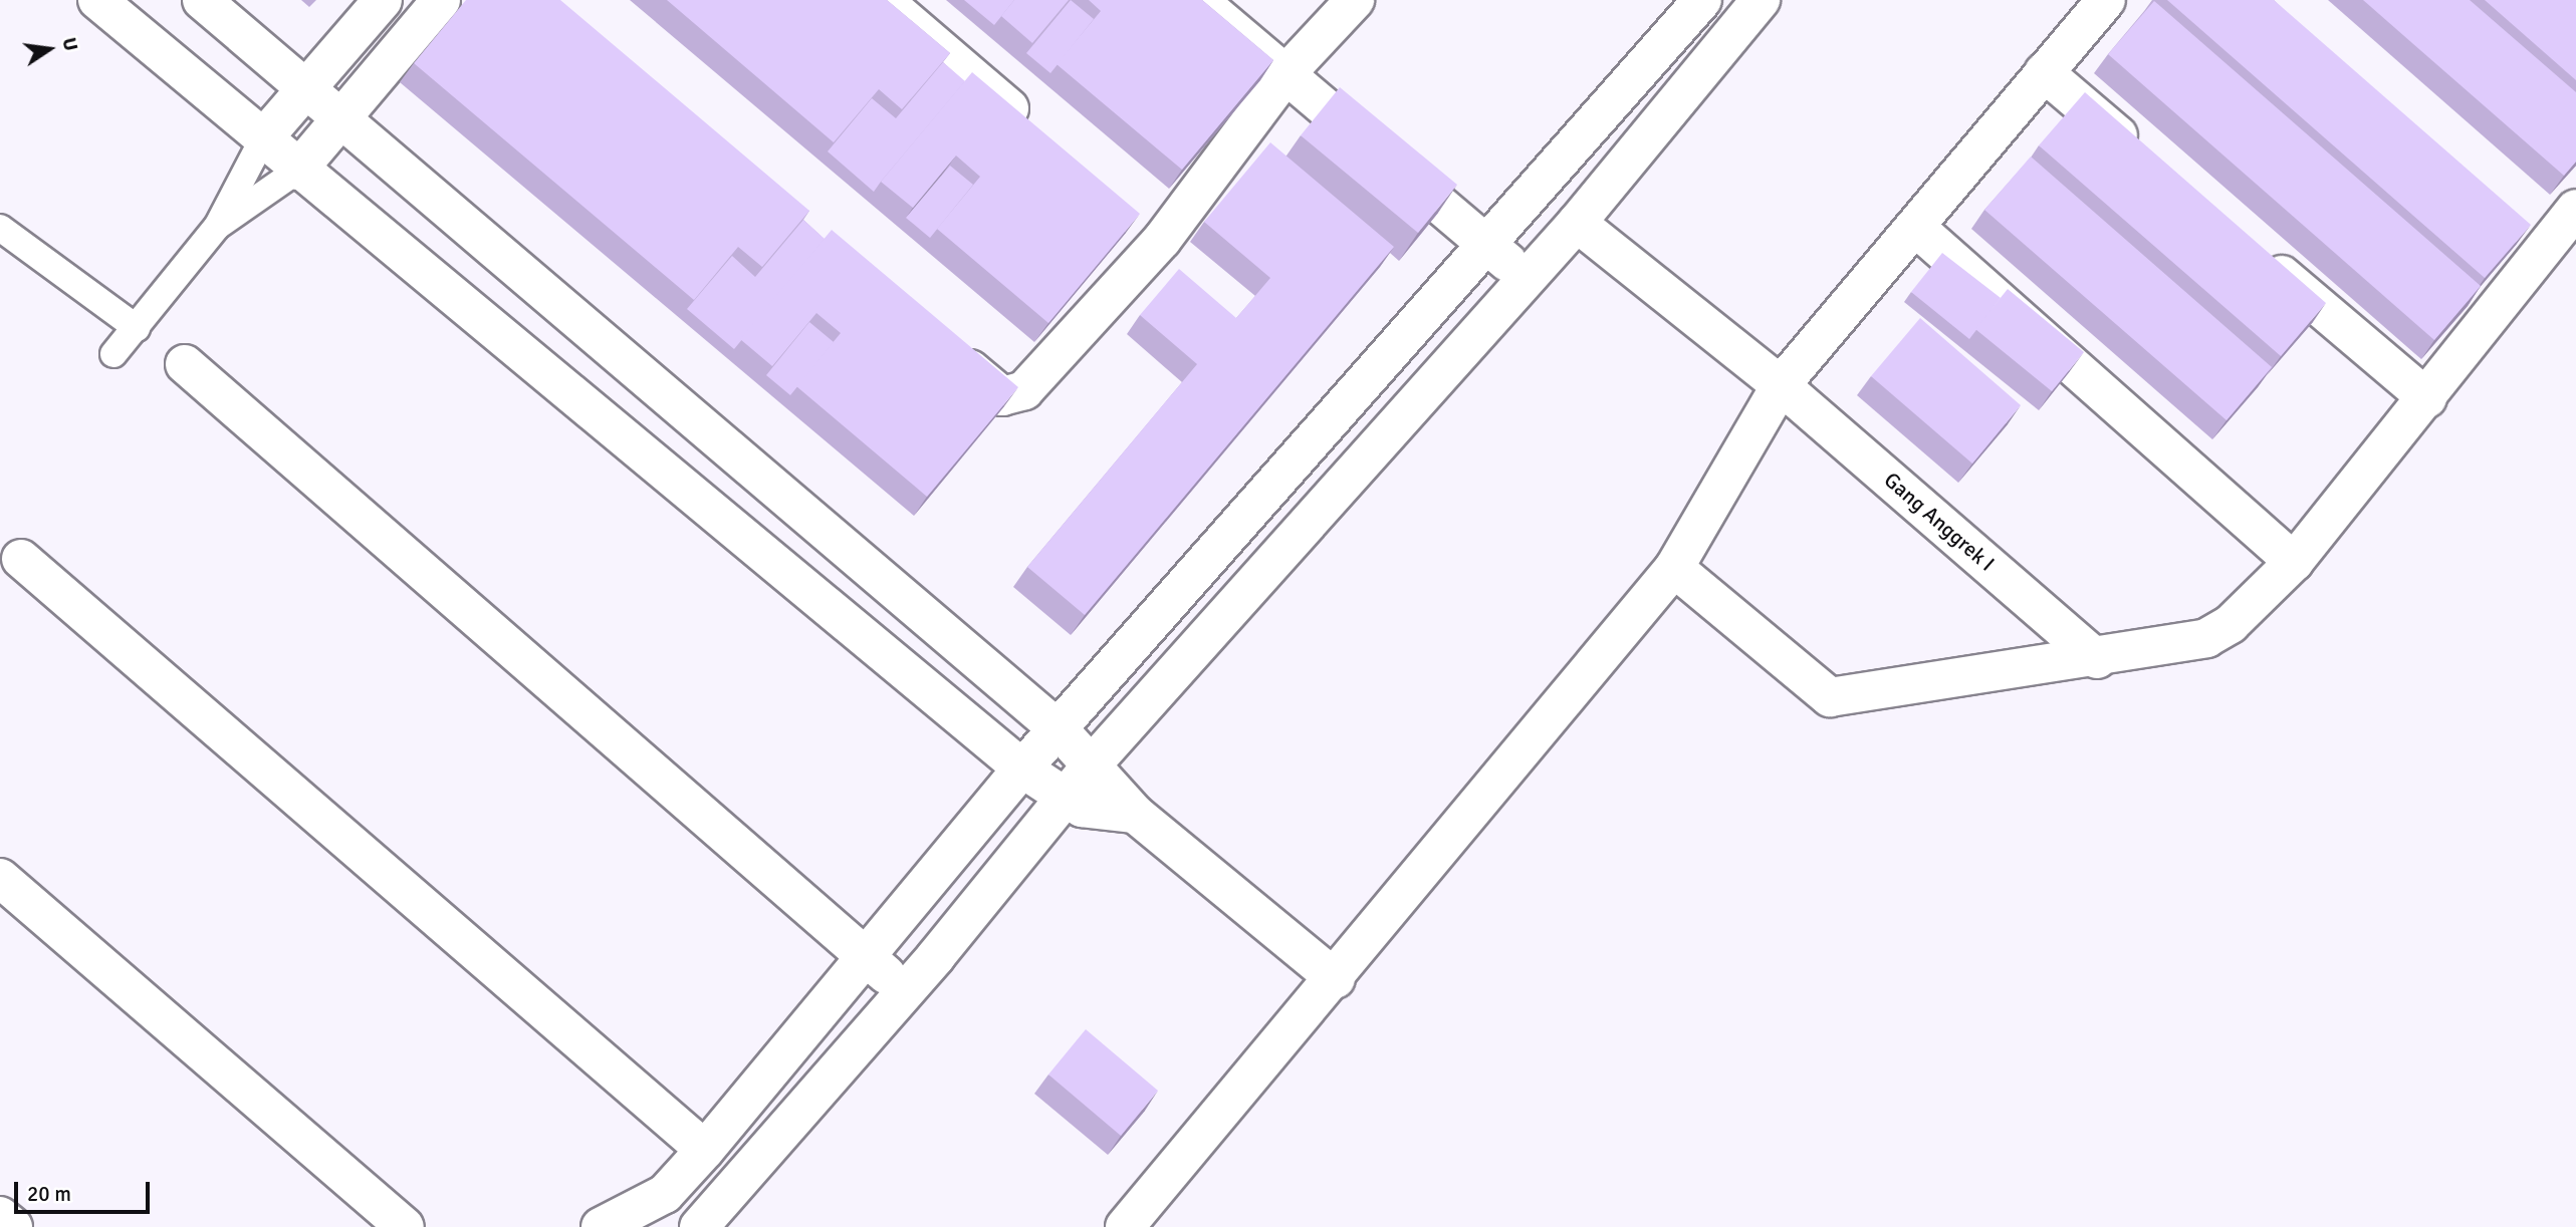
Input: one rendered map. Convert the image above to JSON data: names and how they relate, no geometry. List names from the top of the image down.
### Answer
{
  "streets": {
    "street": ["Gang Anggrek I"]
  },
  "scale_bar": "20 m",
  "north": "right"
}
